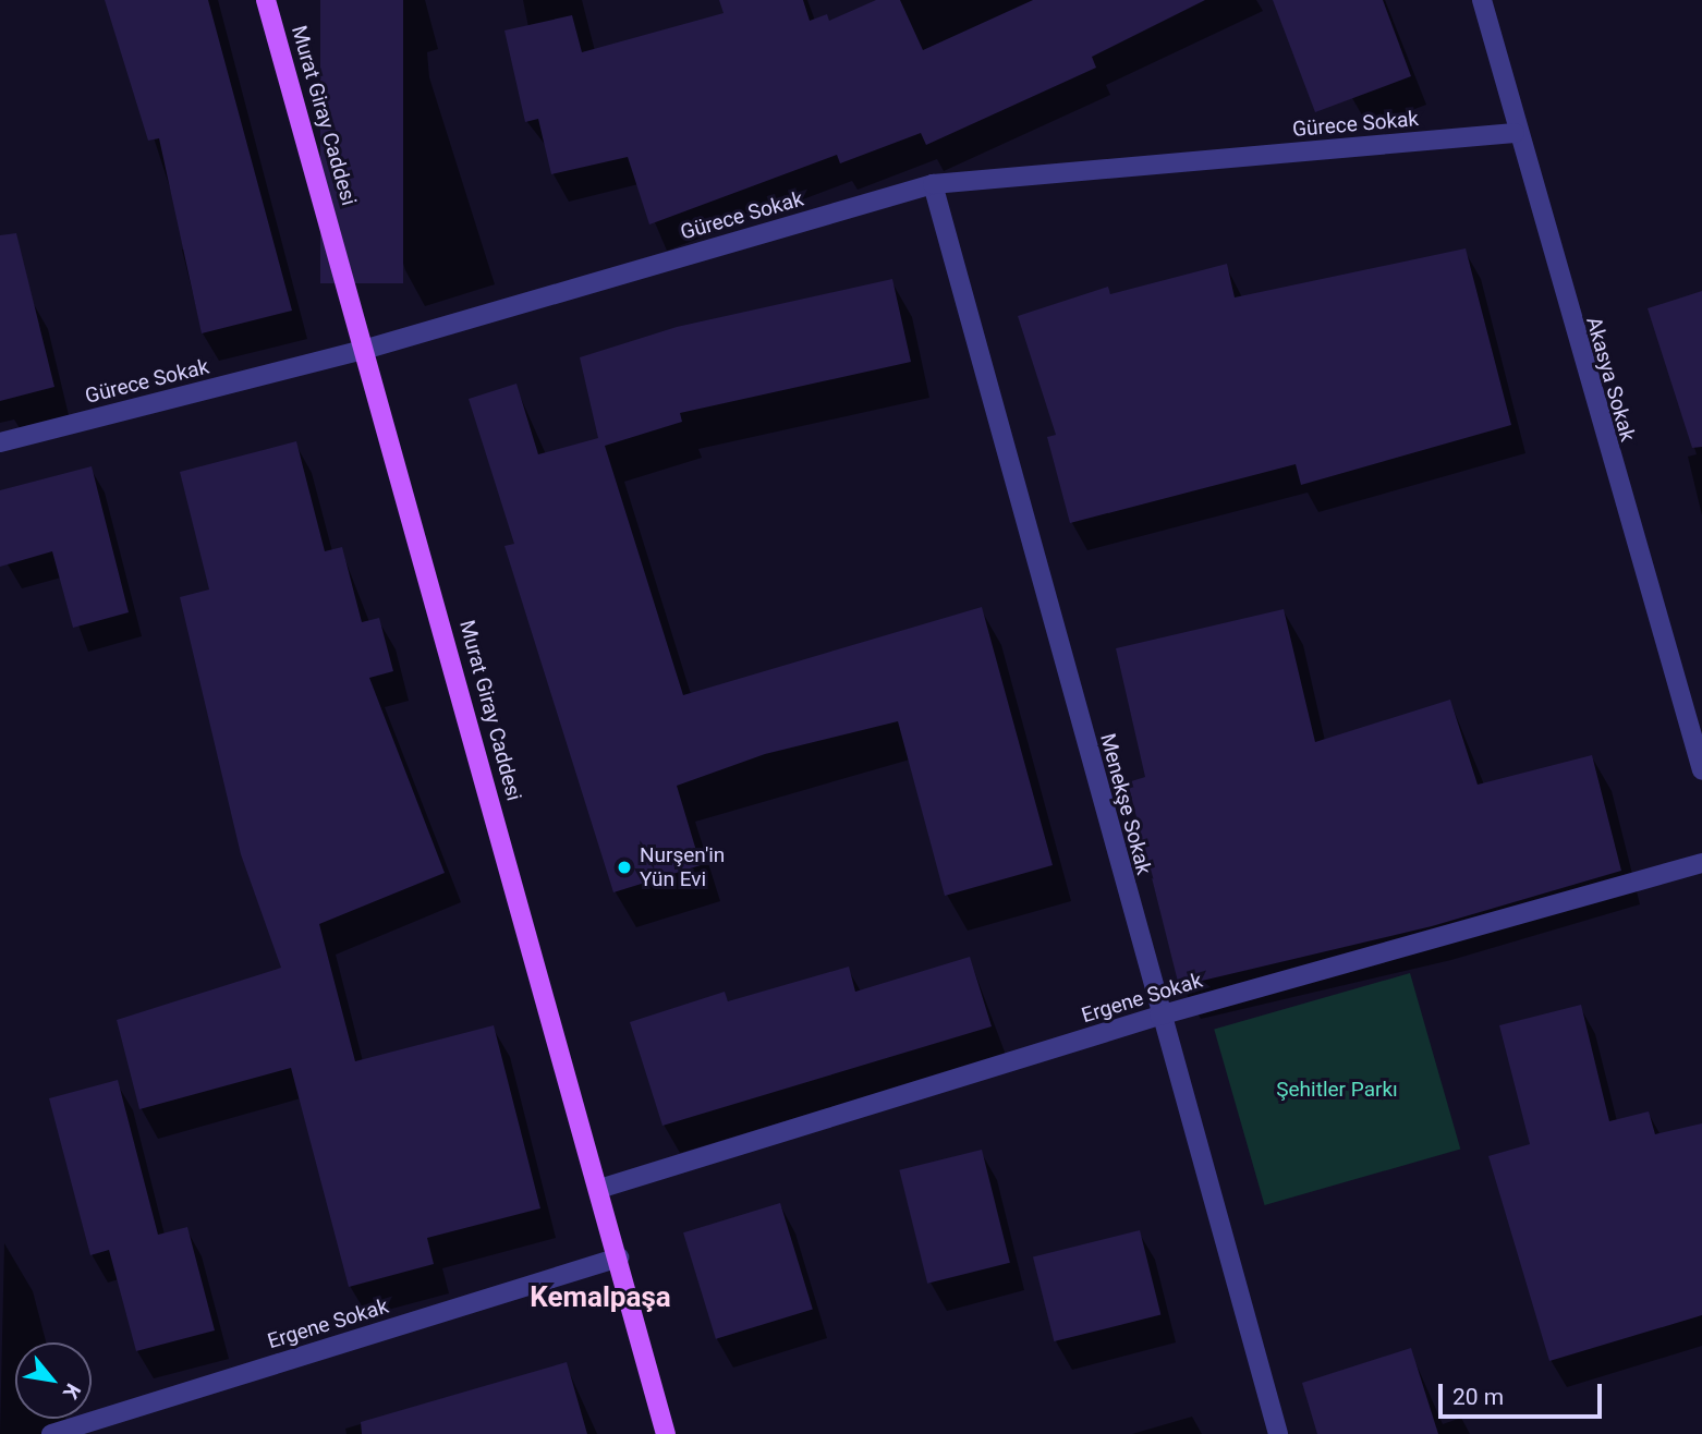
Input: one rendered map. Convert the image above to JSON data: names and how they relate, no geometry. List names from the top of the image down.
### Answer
{
  "streets": {
    "main road": ["Murat Giray Caddesi"],
    "street": [
      "Gürece Sokak",
      "Akasya Sokak",
      "Menekşe Sokak",
      "Ergene Sokak"
    ]
  },
  "crossings": [
    ["Murat Giray Caddesi", "Gürece Sokak"],
    ["Murat Giray Caddesi", "Ergene Sokak"],
    ["Gürece Sokak", "Akasya Sokak"],
    ["Gürece Sokak", "Menekşe Sokak"],
    ["Menekşe Sokak", "Ergene Sokak"]
  ],
  "districts": ["Kemalpaşa"],
  "parks": ["Şehitler Parkı"],
  "places": ["Nurşen'in Yün Evi"],
  "scale_bar": "20 m",
  "north": "bottom right"
}
